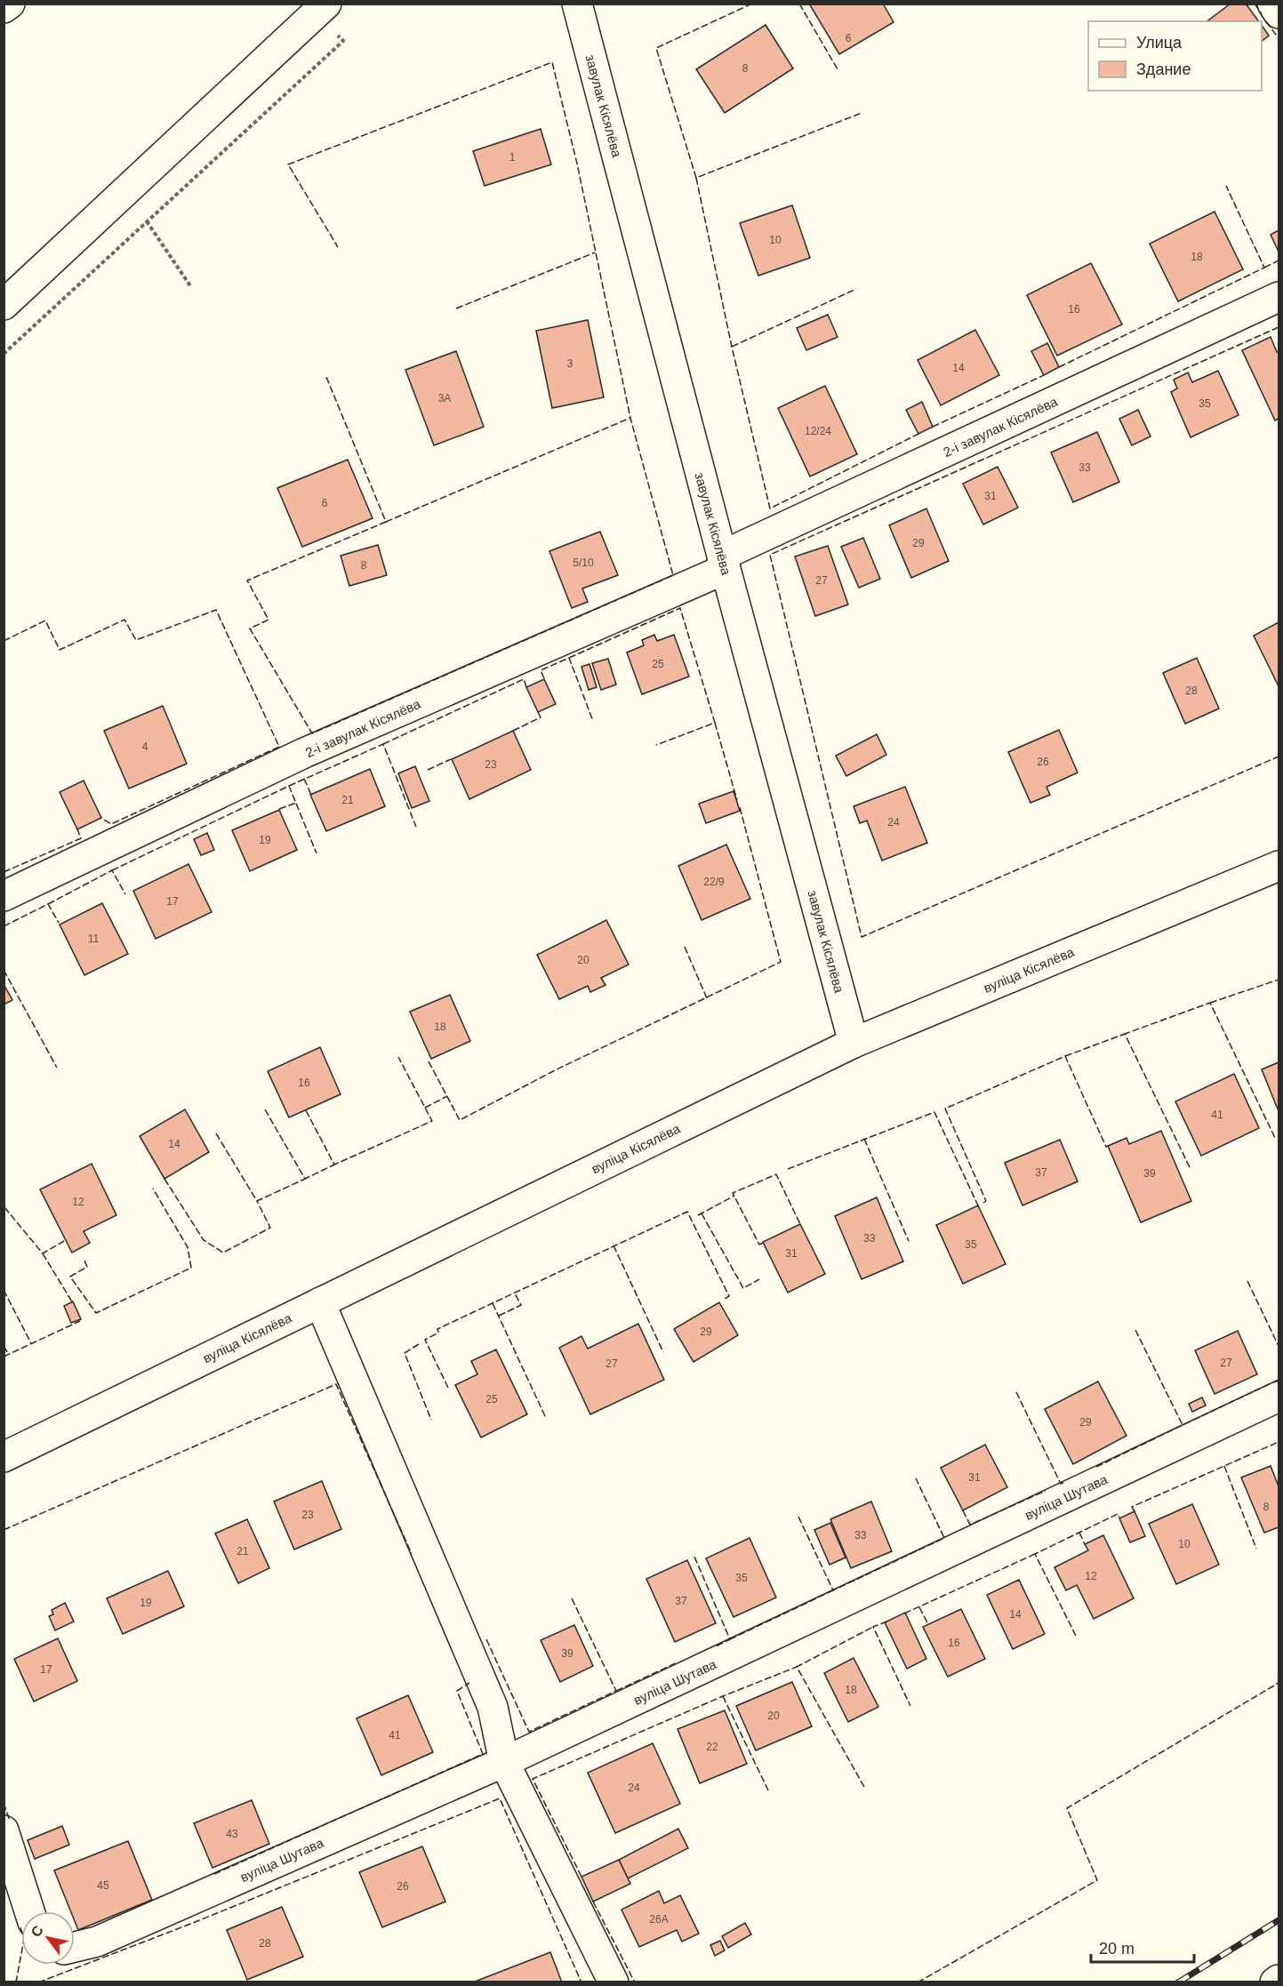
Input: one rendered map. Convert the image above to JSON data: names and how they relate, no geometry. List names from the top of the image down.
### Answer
{
  "streets": {
    "street": [
      "завулак Кісялёва",
      "2-і завулак Кісялёва",
      "вуліца Кісялёва",
      "вуліца Шутава"
    ]
  },
  "crossings": [
    ["завулак Кісялёва", "2-і завулак Кісялёва"],
    ["завулак Кісялёва", "вуліца Кісялёва"]
  ],
  "house_numbers": [
    "6",
    "8",
    "1",
    "10",
    "18",
    "16",
    "3",
    "14",
    "3А",
    "35",
    "12/24",
    "33",
    "31",
    "6",
    "29",
    "5/10",
    "8",
    "27",
    "25",
    "28",
    "4",
    "26",
    "23",
    "21",
    "24",
    "19",
    "22/9",
    "17",
    "11",
    "20",
    "18",
    "16",
    "41",
    "14",
    "37",
    "39",
    "12",
    "33",
    "35",
    "31",
    "29",
    "27",
    "27",
    "25",
    "29",
    "31",
    "8",
    "23",
    "33",
    "10",
    "21",
    "12",
    "35",
    "37",
    "19",
    "14",
    "16",
    "39",
    "17",
    "18",
    "20",
    "41",
    "22",
    "24",
    "43",
    "45",
    "26",
    "26А",
    "28"
  ],
  "legend": ["Улица", "Здание"],
  "scale_bar": "20 m",
  "north": "top left"
}
